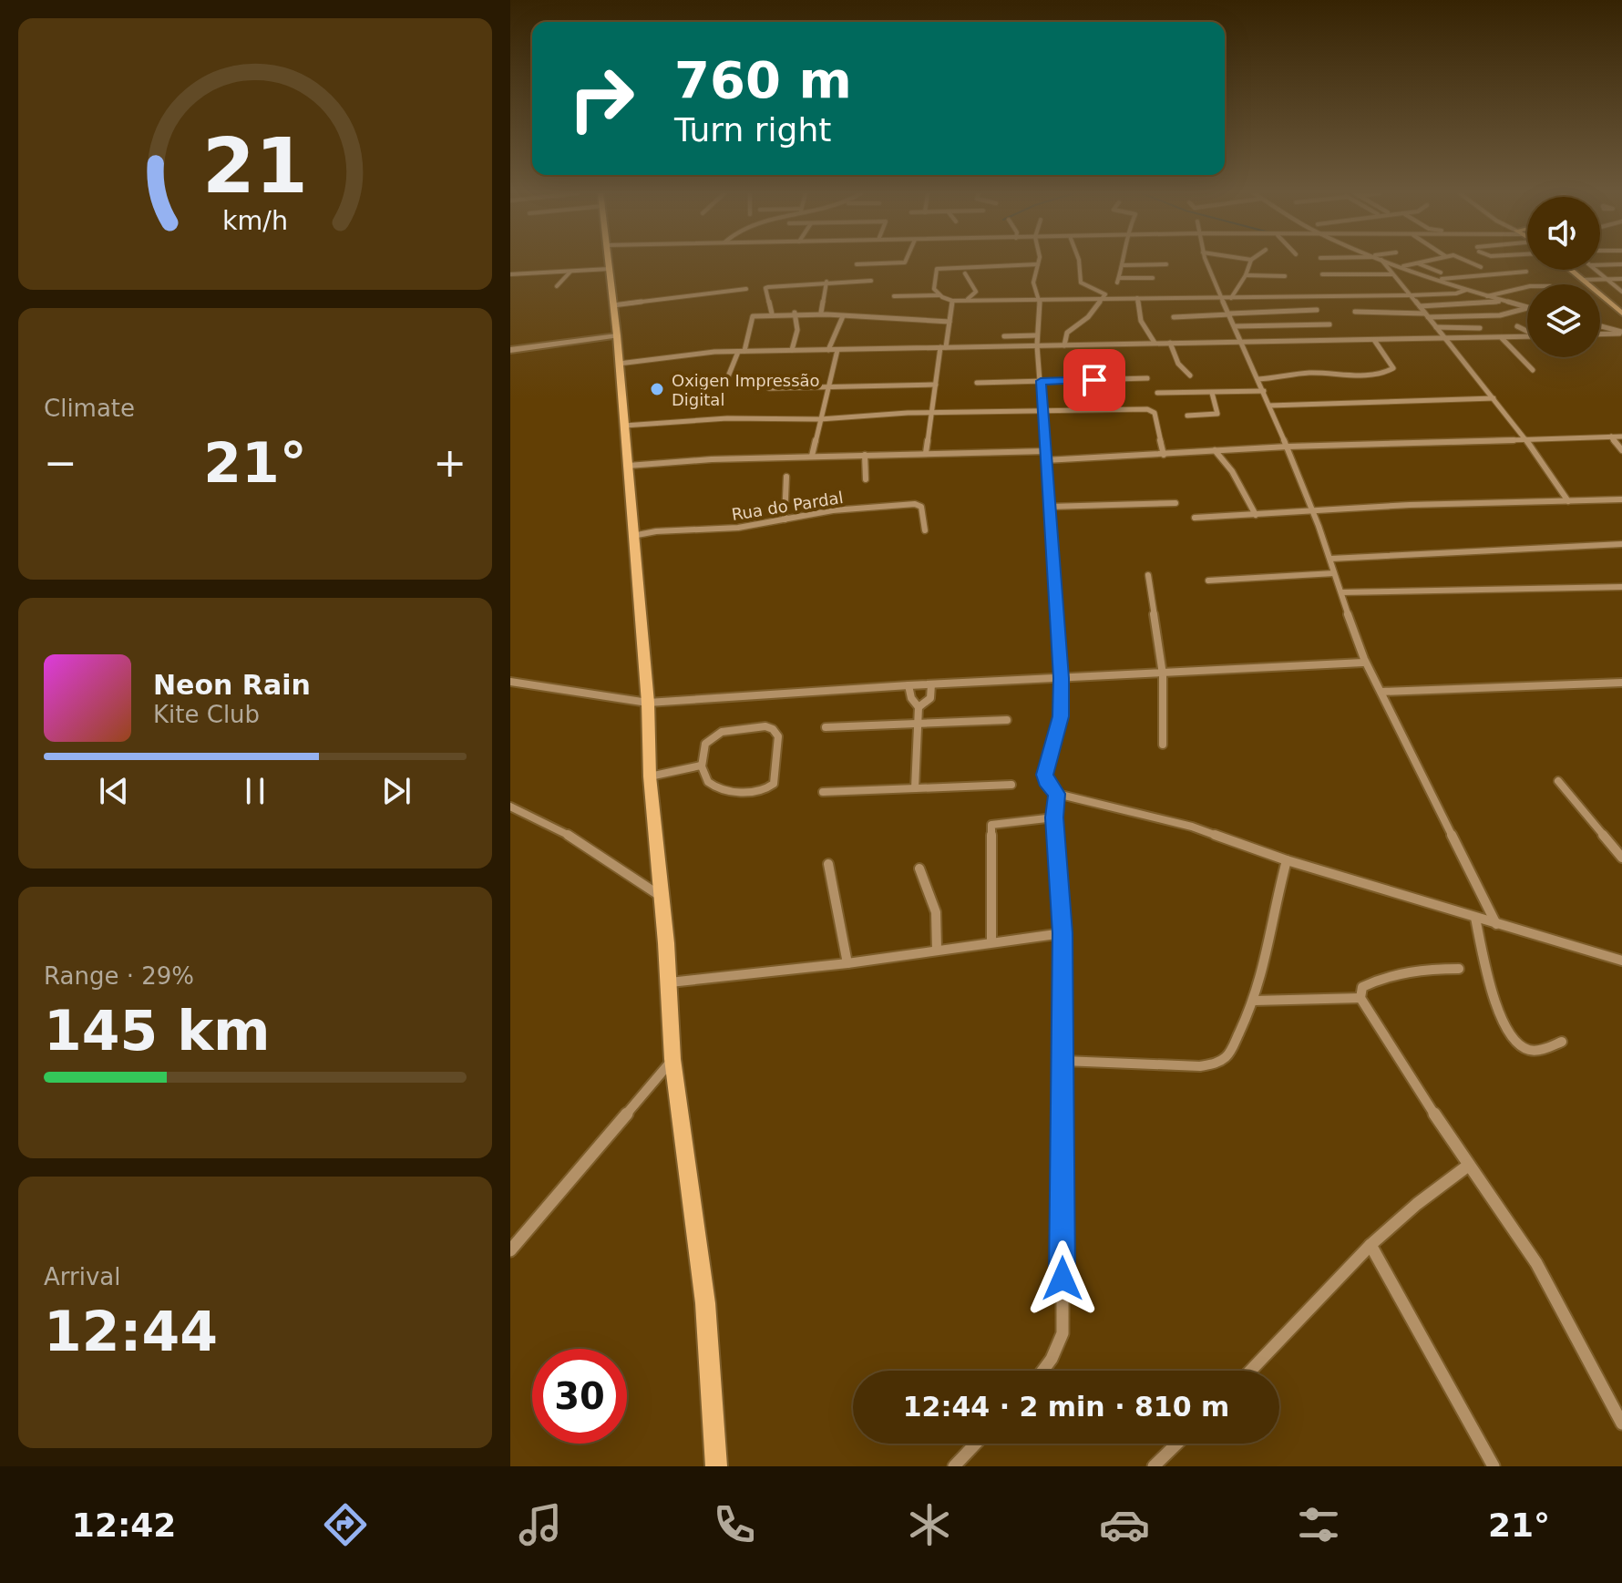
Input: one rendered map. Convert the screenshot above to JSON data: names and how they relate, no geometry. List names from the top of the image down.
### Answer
{
  "streets": {
    "street": ["Rua do Pardal"]
  },
  "places": ["Oxigen Impressão Digital"],
  "page": {
    "turn": ["760 m", "Turn right"],
    "tile": [
      "Climate",
      ["Range · 29%", "145 km"],
      ["Arrival", "12:44"]
    ],
    "heat": ["−", "21°", "+"],
    "song": ["Neon Rain", "Kite Club"],
    "limit": "30",
    "trip": "12:44 · 2 min · 810 m",
    "tabs": ["12:42", "21°"],
    "gauge": ["21", "km/h"]
  }
}
